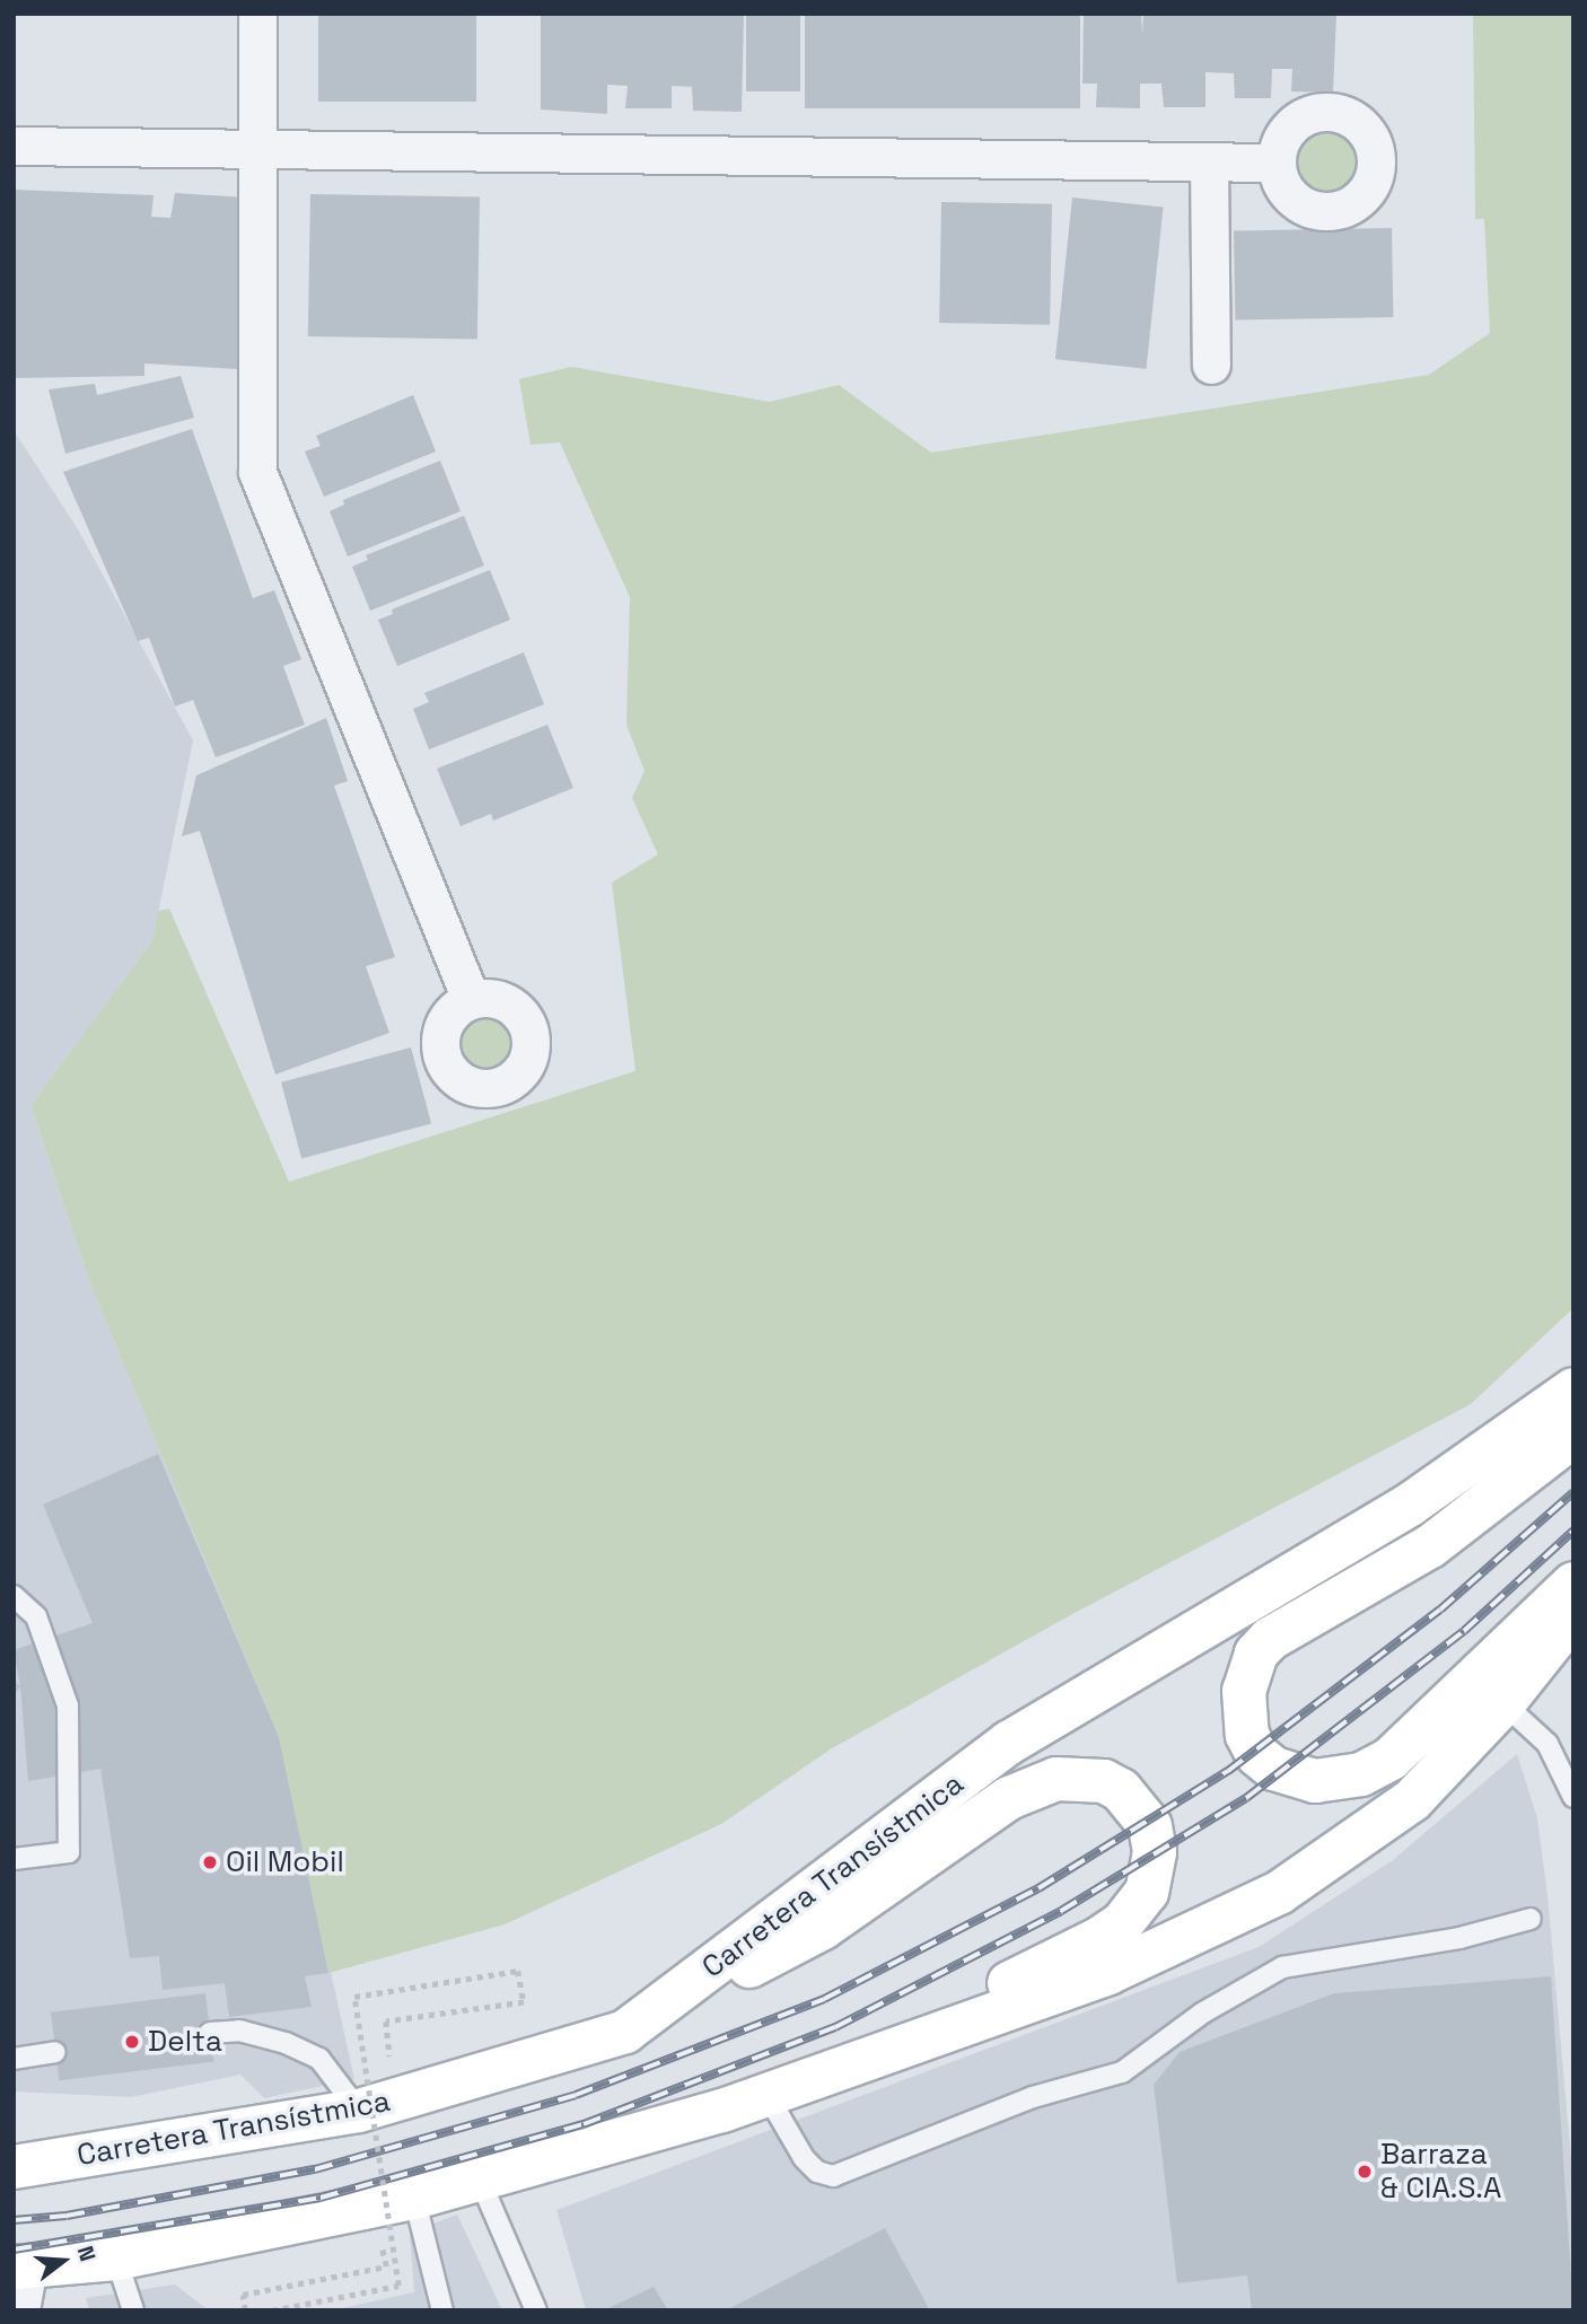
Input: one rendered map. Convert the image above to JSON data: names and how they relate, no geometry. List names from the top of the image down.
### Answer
{
  "streets": {
    "main road": ["Carretera Transístmica"]
  },
  "places": ["Oil Mobil", "Delta", "Barraza & CIA.S.A"],
  "north": "right"
}
